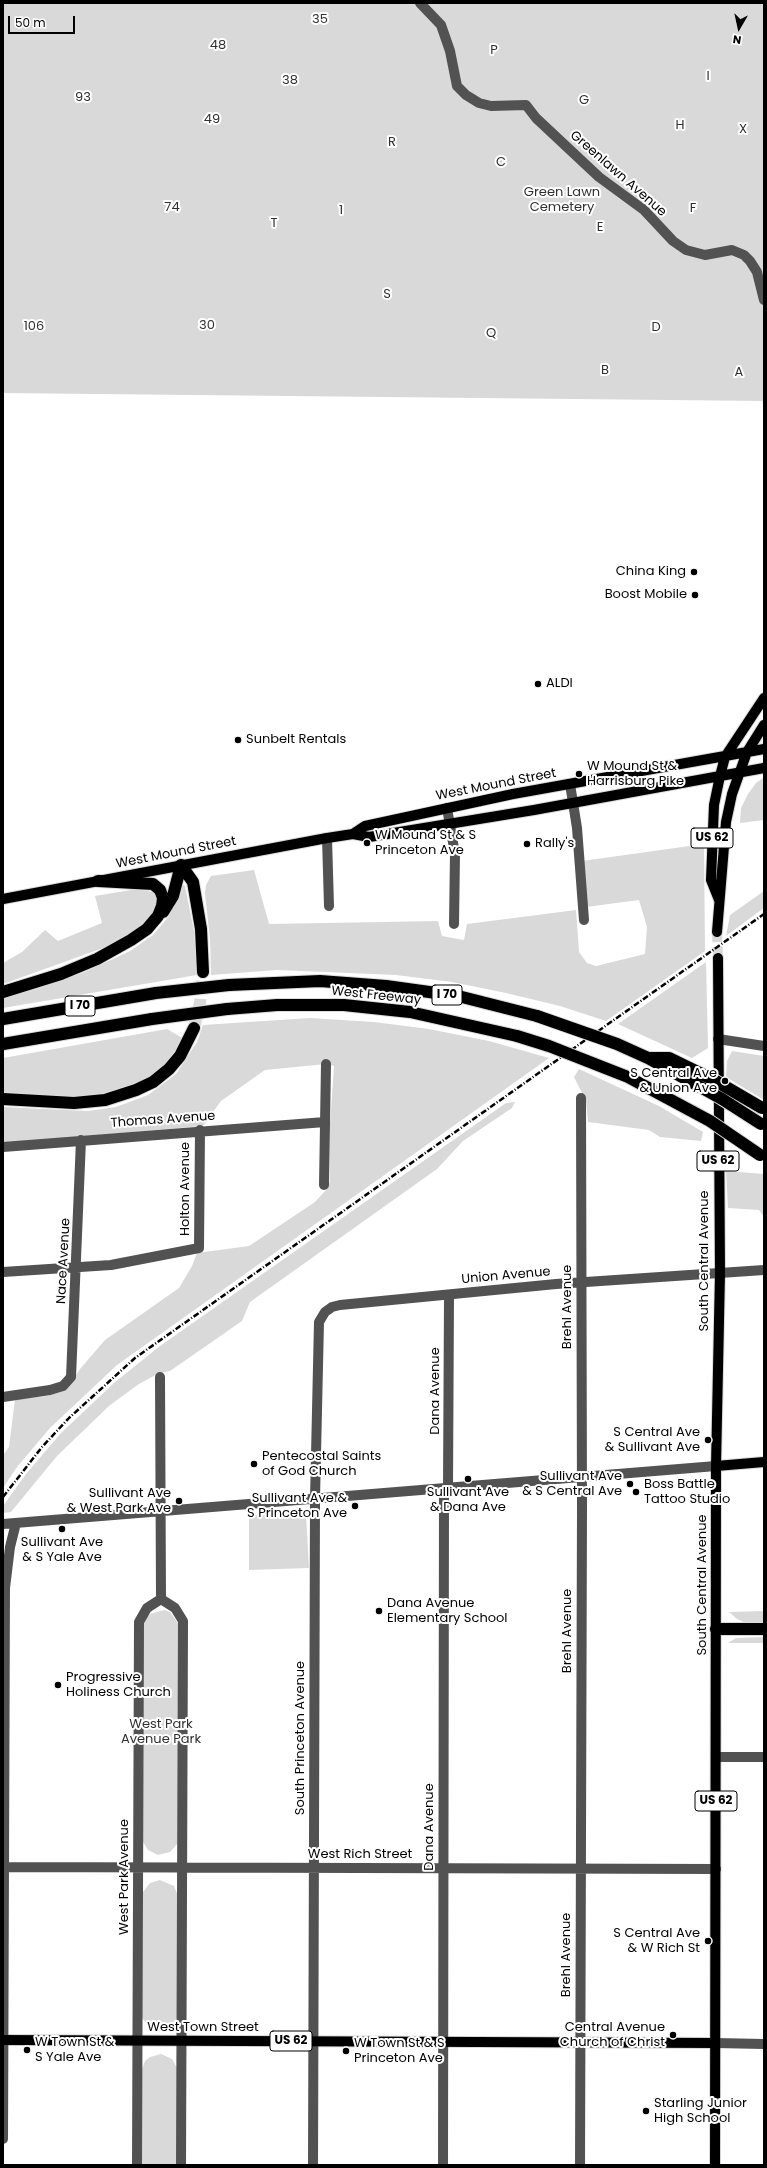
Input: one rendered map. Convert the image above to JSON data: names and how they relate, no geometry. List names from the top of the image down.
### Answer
{
  "streets": {
    "highway": ["I 70", "West Freeway"],
    "main road": [
      "West Mound Street",
      "US 62",
      "South Central Avenue",
      "West Town Street"
    ],
    "street": [
      "Greenlawn Avenue",
      "Thomas Avenue",
      "Holton Avenue",
      "Nace Avenue",
      "Union Avenue",
      "Brehl Avenue",
      "Dana Avenue",
      "South Princeton Avenue",
      "West Rich Street",
      "West Park Avenue"
    ]
  },
  "crossings": [
    ["West Mound Street", "US 62"],
    ["Thomas Avenue", "Holton Avenue"],
    ["Thomas Avenue", "Nace Avenue"],
    ["Holton Avenue", "Nace Avenue"],
    ["South Central Avenue", "Union Avenue"],
    ["South Central Avenue", "West Rich Street"],
    ["South Central Avenue", "West Town Street"],
    ["Union Avenue", "Brehl Avenue"],
    ["Union Avenue", "Dana Avenue"],
    ["Union Avenue", "South Princeton Avenue"],
    ["Brehl Avenue", "West Rich Street"],
    ["Brehl Avenue", "West Town Street"],
    ["Dana Avenue", "West Rich Street"],
    ["Dana Avenue", "West Town Street"],
    ["South Princeton Avenue", "West Rich Street"],
    ["South Princeton Avenue", "West Town Street"],
    ["West Rich Street", "West Park Avenue"],
    ["West Park Avenue", "West Town Street"]
  ],
  "parks": [
    "35",
    "48",
    "P",
    "I",
    "38",
    "93",
    "G",
    "49",
    "H",
    "X",
    "R",
    "C",
    "Green Lawn Cemetery",
    "74",
    "F",
    "1",
    "T",
    "E",
    "S",
    "30",
    "106",
    "D",
    "Q",
    "B",
    "A",
    "West Park Avenue Park"
  ],
  "places": [
    "China King",
    "Boost Mobile",
    "ALDI",
    "Sunbelt Rentals",
    "W Mound St & Harrisburg Pike",
    "W Mound St & S Princeton Ave",
    "Rally's",
    "S Central Ave & Union Ave",
    "S Central Ave & Sullivant Ave",
    "Pentecostal Saints of God Church",
    "Sullivant Ave & Dana Ave",
    "Sullivant Ave & S Central Ave",
    "Boss Battle Tattoo Studio",
    "Sullivant Ave & West Park Ave",
    "Sullivant Ave & S Princeton Ave",
    "Sullivant Ave & S Yale Ave",
    "Dana Avenue Elementary School",
    "Progressive Holiness Church",
    "S Central Ave & W Rich St",
    "Central Avenue Church of Christ",
    "W Town St & S Yale Ave",
    "W Town St & S Princeton Ave",
    "Starling Junior High School"
  ],
  "scale_bar": "50 m",
  "north": "bottom"
}
